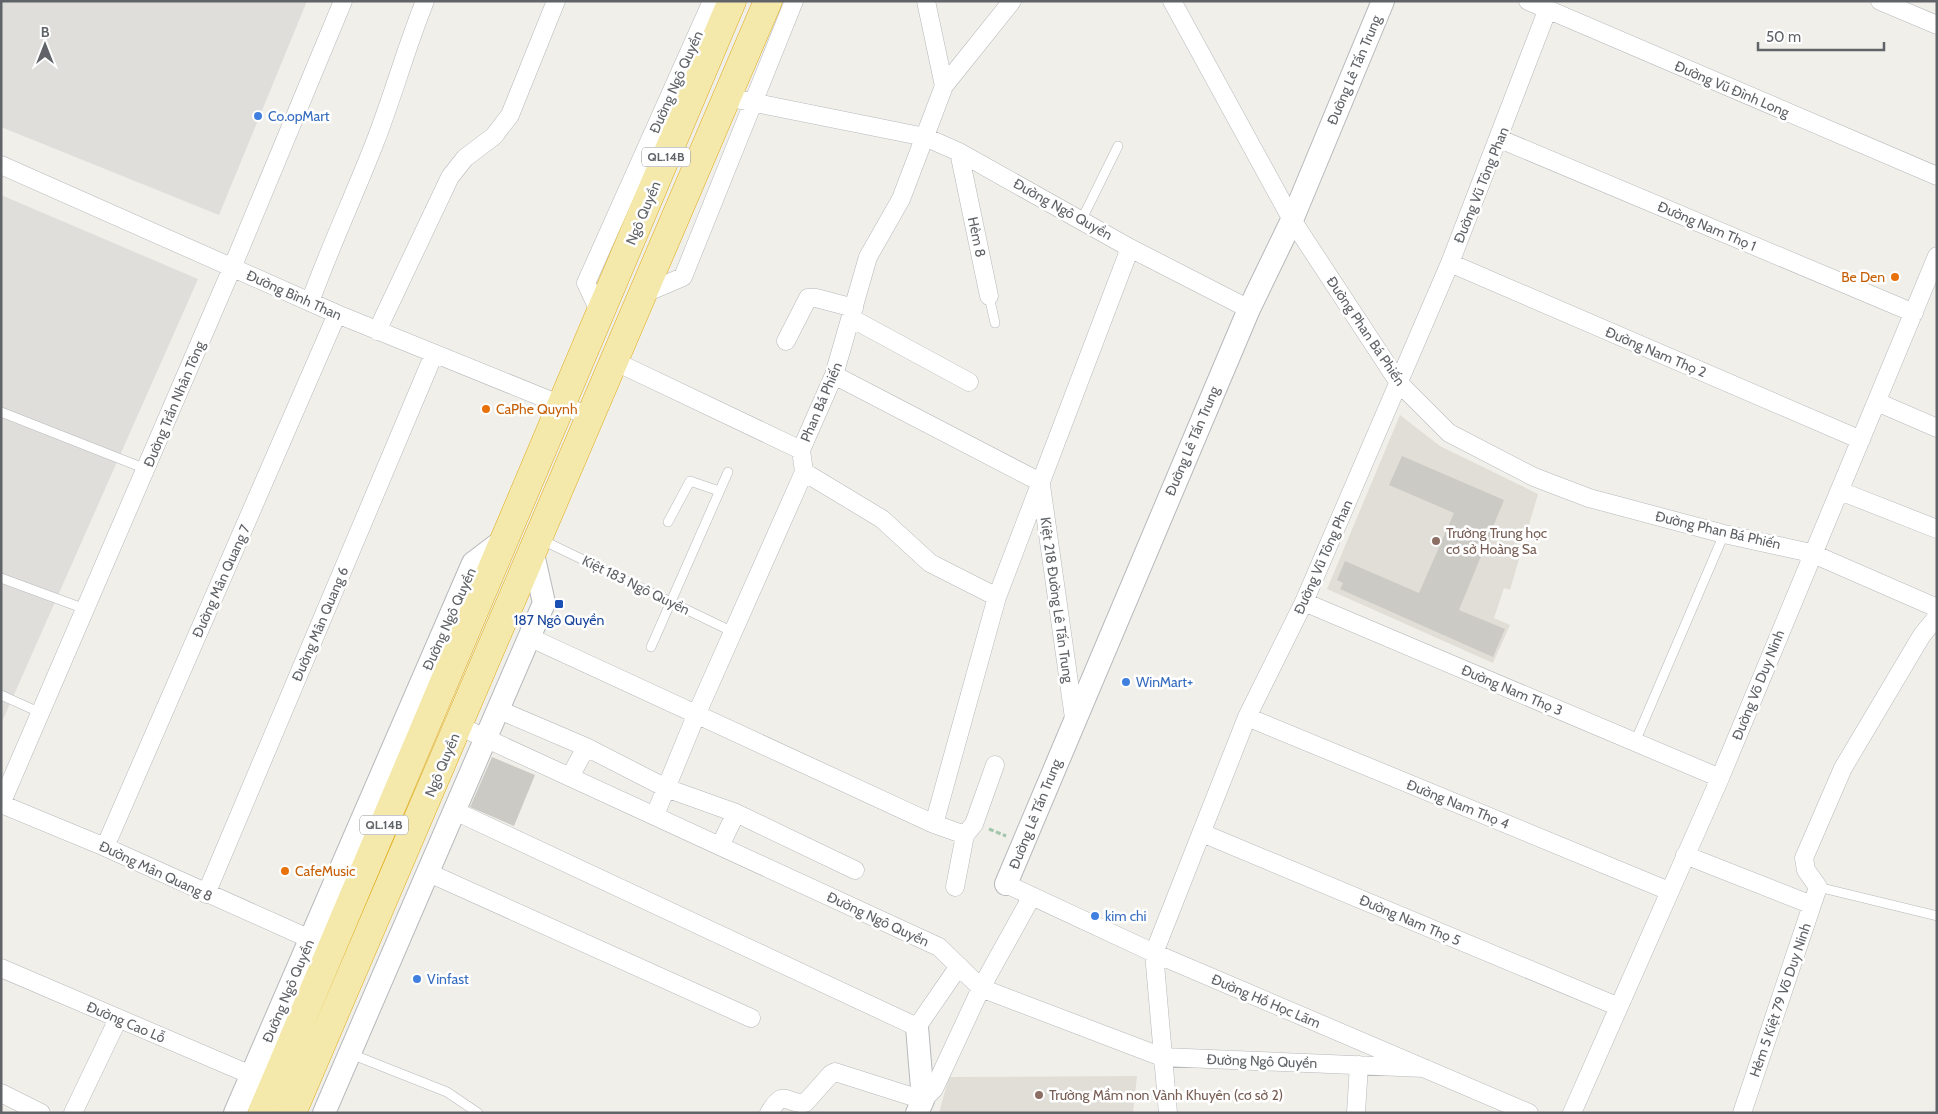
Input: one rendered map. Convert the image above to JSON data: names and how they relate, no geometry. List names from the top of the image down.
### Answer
{
  "streets": {
    "highway": ["Đường Ngô Quyền", "QL.14B", "Ngô Quyền"],
    "street": [
      "Đường Lê Tấn Trung",
      "Đường Vũ Đình Long",
      "Đường Vũ Tông Phan",
      "Đường Nam Thọ 1",
      "Hẻm 8",
      "Đường Bình Than",
      "Đường Phan Bá Phiến",
      "Đường Nam Thọ 2",
      "Phan Bá Phiến",
      "Đường Trần Nhân Tông",
      "Đường Mân Quang 7",
      "Kiệt 218 Đường Lê Tấn Trung",
      "Đường Mân Quang 6",
      "Đường Võ Duy Ninh",
      "Đường Nam Thọ 3",
      "Đường Nam Thọ 4",
      "Đường Mân Quang 8",
      "Đường Nam Thọ 5",
      "Hẻm 5 Kiệt 79 Võ Duy Ninh",
      "Đường Hồ Học Lãm",
      "Đường Cao Lỗ"
    ],
    "lane": ["Kiệt 183 Ngô Quyền"]
  },
  "crossings": [
    ["Đường Lê Tấn Trung", "Đường Ngô Quyền"],
    ["Đường Lê Tấn Trung", "Đường Phan Bá Phiến"],
    ["Đường Lê Tấn Trung", "Kiệt 218 Đường Lê Tấn Trung"],
    ["Đường Lê Tấn Trung", "Đường Hồ Học Lãm"],
    ["Đường Ngô Quyền", "QL.14B"],
    ["Đường Ngô Quyền", "Đường Vũ Tông Phan"],
    ["Đường Ngô Quyền", "Ngô Quyền"],
    ["Đường Ngô Quyền", "Hẻm 8"],
    ["Đường Ngô Quyền", "Đường Bình Than"],
    ["Đường Ngô Quyền", "Phan Bá Phiến"],
    ["Đường Ngô Quyền", "Đường Mân Quang 8"],
    ["Đường Ngô Quyền", "Đường Hồ Học Lãm"],
    ["Đường Ngô Quyền", "Đường Cao Lỗ"],
    ["Đường Vũ Đình Long", "Đường Vũ Tông Phan"],
    ["QL.14B", "Ngô Quyền"],
    ["QL.14B", "Đường Bình Than"],
    ["Đường Vũ Tông Phan", "Đường Nam Thọ 1"],
    ["Đường Vũ Tông Phan", "Đường Phan Bá Phiến"],
    ["Đường Vũ Tông Phan", "Đường Nam Thọ 2"],
    ["Đường Vũ Tông Phan", "Đường Nam Thọ 3"],
    ["Đường Vũ Tông Phan", "Đường Nam Thọ 4"],
    ["Đường Vũ Tông Phan", "Đường Nam Thọ 5"],
    ["Đường Vũ Tông Phan", "Đường Hồ Học Lãm"],
    ["Ngô Quyền", "Đường Bình Than"],
    ["Ngô Quyền", "Kiệt 183 Ngô Quyền"],
    ["Đường Nam Thọ 1", "Đường Võ Duy Ninh"],
    ["Đường Bình Than", "Đường Trần Nhân Tông"],
    ["Đường Bình Than", "Đường Mân Quang 7"],
    ["Đường Bình Than", "Đường Mân Quang 6"],
    ["Đường Phan Bá Phiến", "Đường Võ Duy Ninh"],
    ["Đường Nam Thọ 2", "Đường Võ Duy Ninh"],
    ["Đường Trần Nhân Tông", "Đường Mân Quang 8"],
    ["Đường Mân Quang 7", "Đường Mân Quang 8"],
    ["Đường Mân Quang 6", "Đường Mân Quang 8"],
    ["Đường Võ Duy Ninh", "Đường Nam Thọ 3"],
    ["Đường Võ Duy Ninh", "Đường Nam Thọ 4"],
    ["Đường Võ Duy Ninh", "Đường Nam Thọ 5"]
  ],
  "places": {
    "other": [
      "Co.opMart",
      "Be Den",
      "CaPhe Quynh",
      "Trường Trung học cơ sở Hoàng Sa",
      "WinMart+",
      "CafeMusic",
      "kim chi",
      "Vinfast",
      "Trường Mầm non Vành Khuyên (cơ sở 2)"
    ],
    "transit": ["187 Ngô Quyền"]
  },
  "scale_bar": "50 m",
  "north": "top"
}
